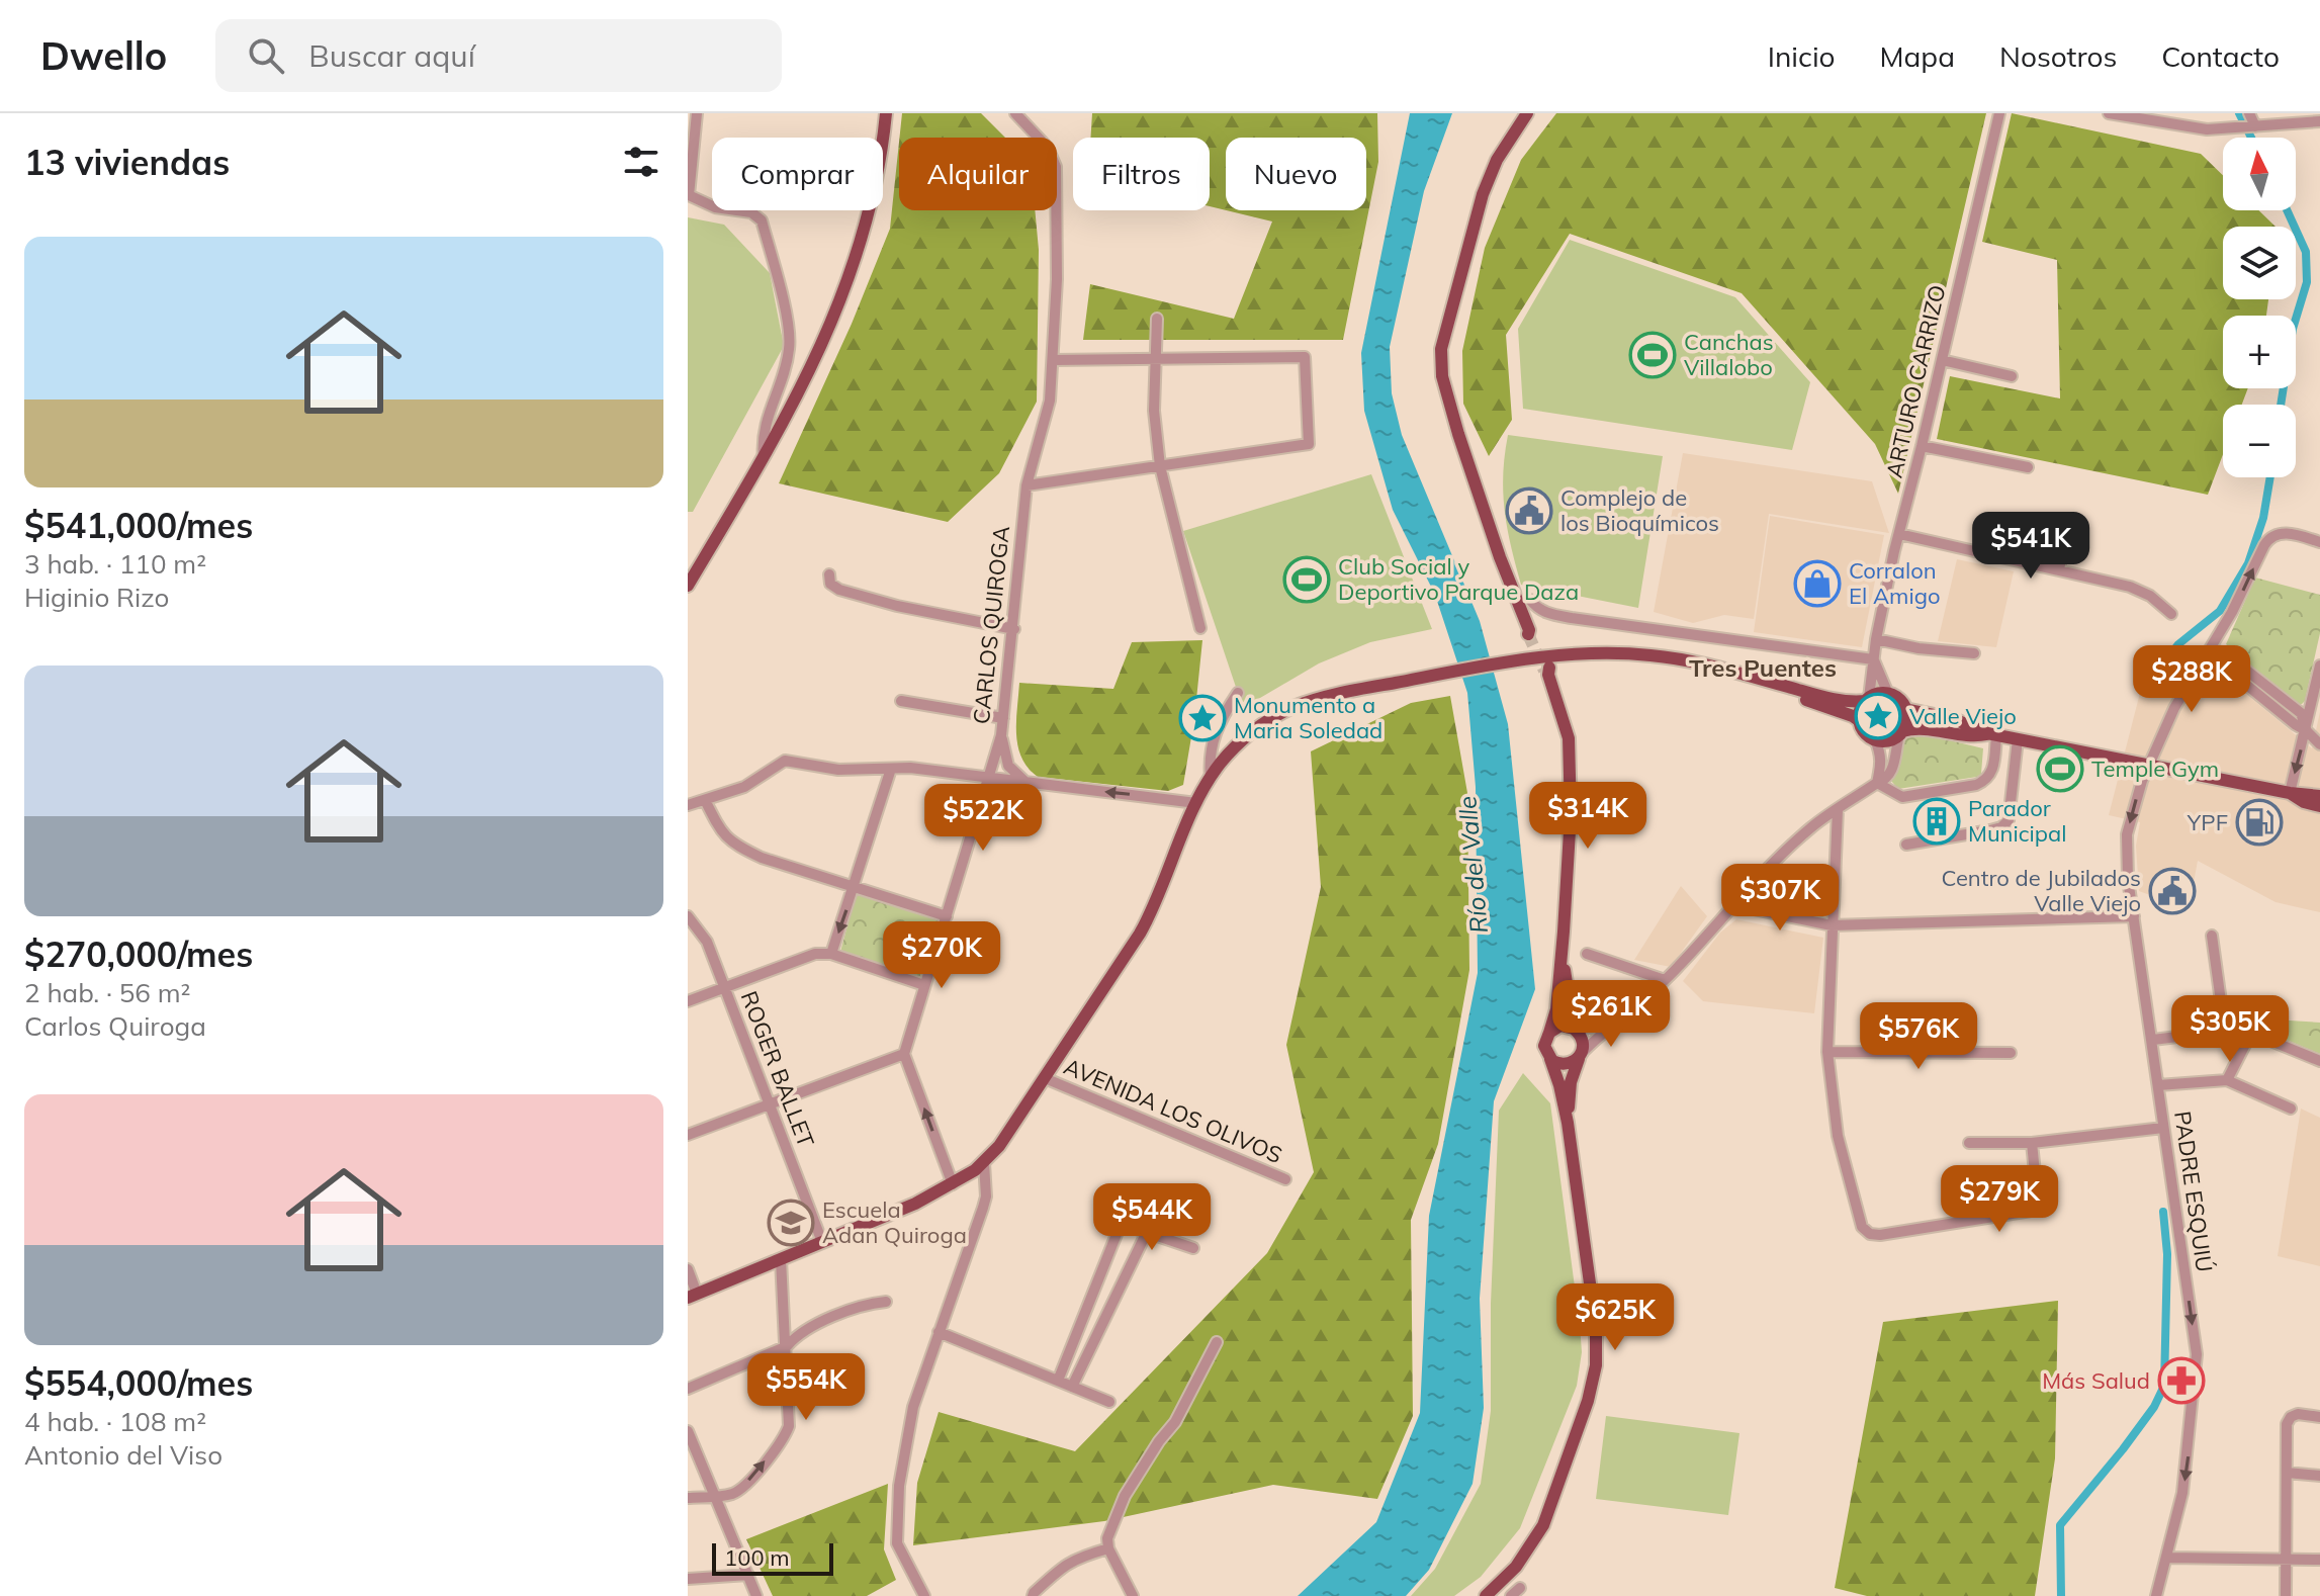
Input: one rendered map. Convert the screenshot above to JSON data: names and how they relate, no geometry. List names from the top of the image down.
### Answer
{
  "streets": {
    "street": [
      "ARTURO CARRIZO",
      "CARLOS QUIROGA",
      "ROGER BALLET",
      "AVENIDA LOS OLIVOS",
      "PADRE ESQUIÚ"
    ]
  },
  "districts": ["Tres Puentes"],
  "water": ["Río del Valle"],
  "places": {
    "sports": ["Canchas Villalobo", "Club Social y Deportivo Parque Daza", "Temple Gym"],
    "public building": ["Complejo de los Bioquímicos", "Centro de Jubilados Valle Viejo"],
    "shop": ["Corralon El Amigo"],
    "place": ["Valle Viejo", "Monumento a Maria Soledad"],
    "building": ["Parador Municipal"],
    "fuel station": ["YPF"],
    "school or university": ["Escuela Adan Quiroga"],
    "pharmacy": ["Más Salud"]
  },
  "scale_bar": "100 m",
  "north": "top",
  "page": {
    "header": "Dwello",
    "search": "Buscar aquí",
    "nav": [
      "Inicio",
      "Mapa",
      "Nosotros",
      "Contacto"
    ],
    "heading": "13 viviendas",
    "map_buttons": ["+", "−"],
    "chip": [
      "Comprar",
      "Alquilar",
      "Filtros",
      "Nuevo"
    ],
    "list": [
      {
        "name": "$541,000/mes",
        "note": "3 hab. · 110 m² · Higinio Rizo"
      },
      {
        "name": "$270,000/mes",
        "note": "2 hab. · 56 m² · Carlos Quiroga"
      },
      {
        "name": "$554,000/mes",
        "note": "4 hab. · 108 m² · Antonio del Viso"
      }
    ],
    "price": [
      "$541K",
      "$288K",
      "$314K",
      "$522K",
      "$307K",
      "$270K",
      "$261K",
      "$305K",
      "$576K",
      "$279K",
      "$544K",
      "$625K",
      "$554K"
    ],
    "scale": "100 m"
  }
}
